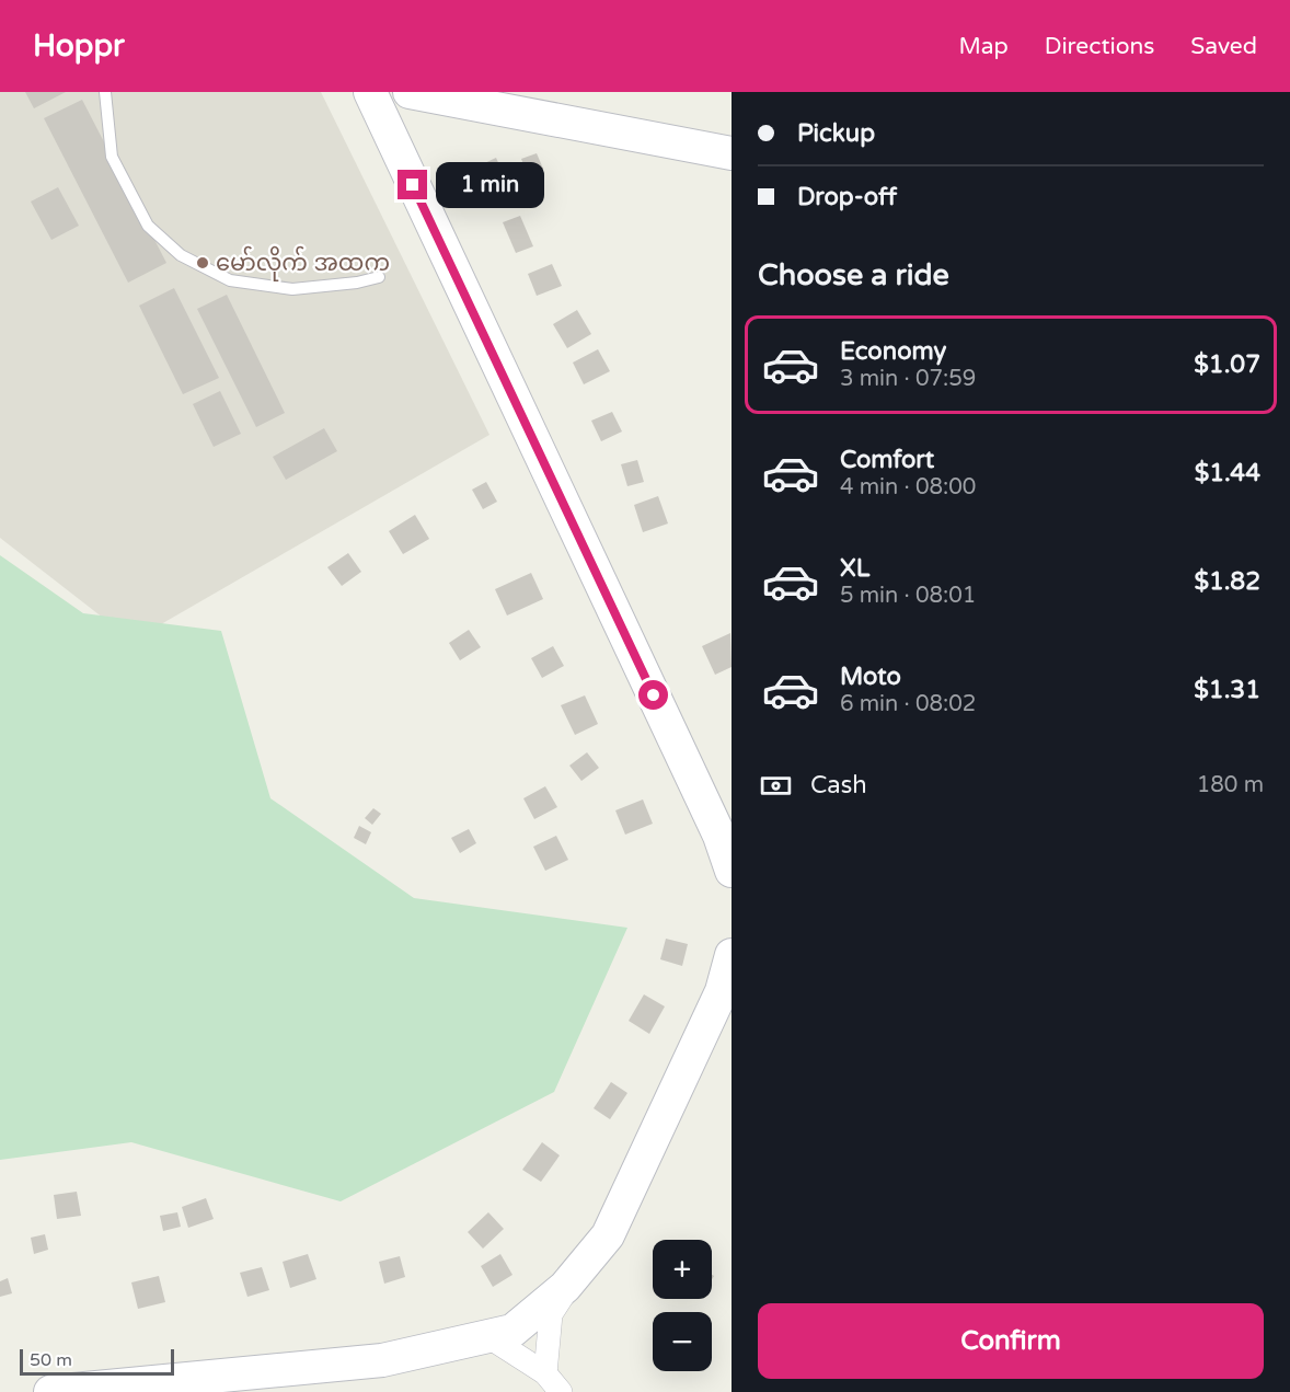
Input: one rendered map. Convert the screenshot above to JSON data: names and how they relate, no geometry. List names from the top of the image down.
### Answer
{
  "places": ["မော်လိုက် အထက"],
  "scale_bar": "50 m",
  "page": {
    "header": "Hoppr",
    "nav": ["Map", "Directions", "Saved"],
    "banner": ["Pickup", "Drop-off"],
    "bubble": "1 min",
    "heading": "Choose a ride",
    "list": [
      {
        "name": "Economy",
        "note": "3 min · 07:59",
        "value": "$1.07"
      },
      {
        "name": "Comfort",
        "note": "4 min · 08:00",
        "value": "$1.44"
      },
      {
        "name": "XL",
        "note": "5 min · 08:01",
        "value": "$1.82"
      },
      {
        "name": "Moto",
        "note": "6 min · 08:02",
        "value": "$1.31"
      }
    ],
    "pay": ["Cash", "180 m"],
    "map_buttons": ["+", "−"],
    "buttons": "Confirm",
    "scale": "50 m"
  }
}
